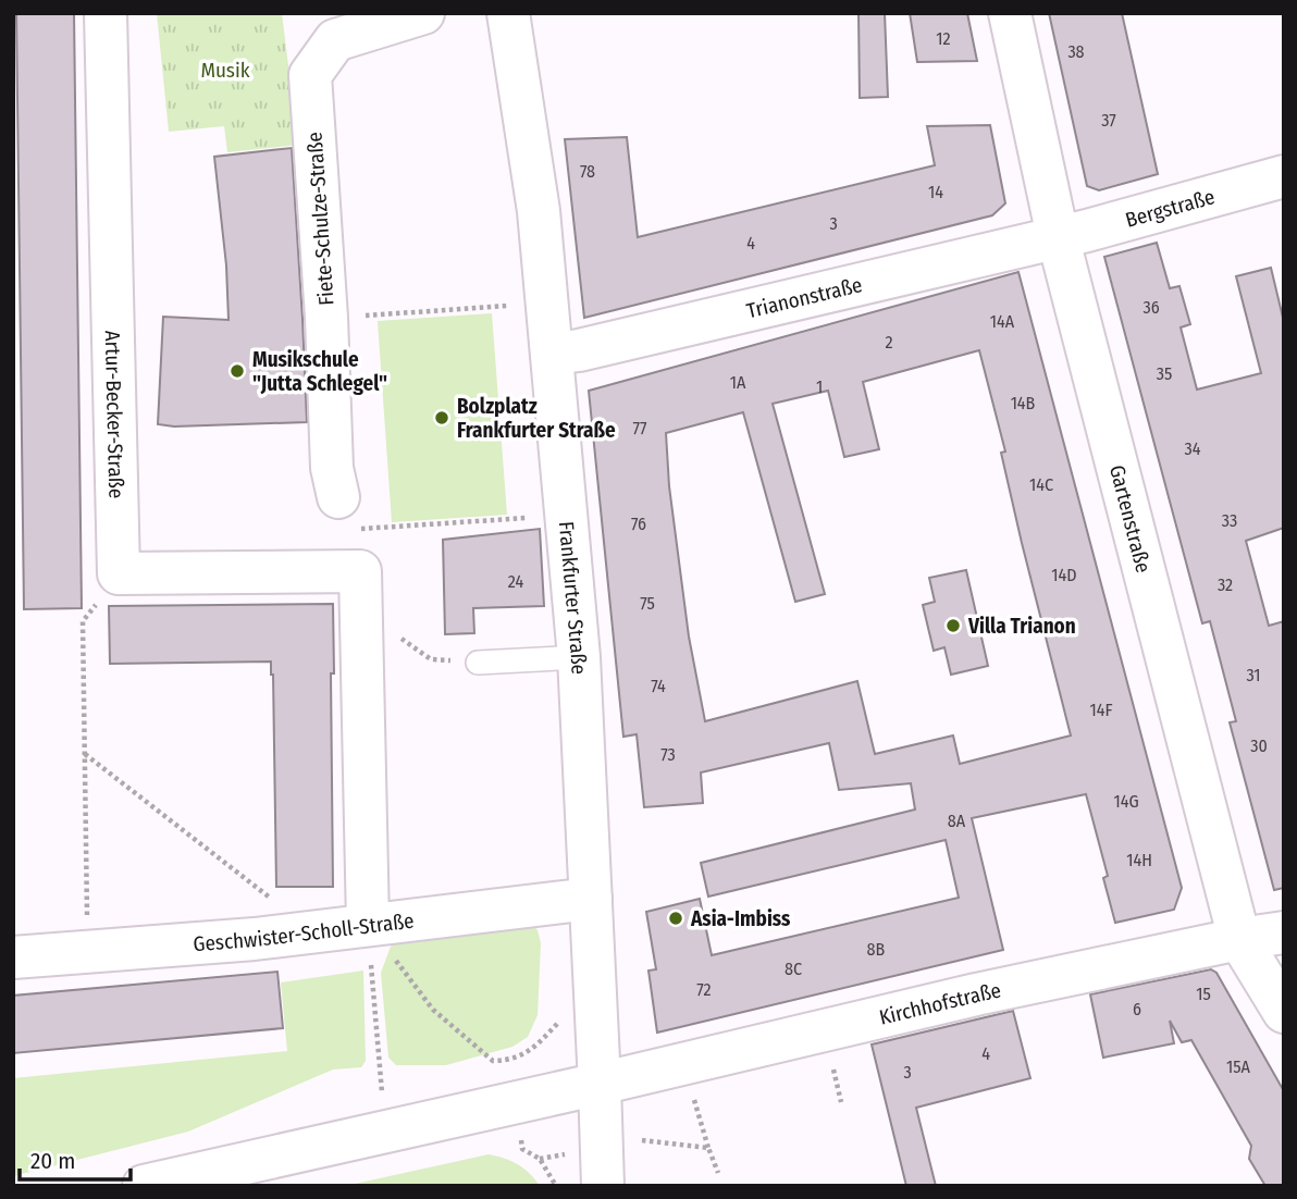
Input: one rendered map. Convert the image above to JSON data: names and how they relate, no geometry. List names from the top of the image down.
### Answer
{
  "streets": {
    "street": [
      "Bergstraße",
      "Fiete-Schulze-Straße",
      "Trianonstraße",
      "Artur-Becker-Straße",
      "Gartenstraße",
      "Frankfurter Straße",
      "Geschwister-Scholl-Straße",
      "Kirchhofstraße"
    ]
  },
  "crossings": [
    ["Bergstraße", "Trianonstraße"],
    ["Bergstraße", "Gartenstraße"],
    ["Trianonstraße", "Gartenstraße"],
    ["Trianonstraße", "Frankfurter Straße"],
    ["Artur-Becker-Straße", "Geschwister-Scholl-Straße"],
    ["Gartenstraße", "Kirchhofstraße"],
    ["Frankfurter Straße", "Geschwister-Scholl-Straße"],
    ["Frankfurter Straße", "Kirchhofstraße"]
  ],
  "parks": ["Musik"],
  "places": [
    "Musikschule \"Jutta Schlegel\"",
    "Bolzplatz Frankfurter Straße",
    "Villa Trianon",
    "Asia-Imbiss"
  ],
  "house_numbers": [
    "12",
    "38",
    "37",
    "78",
    "14",
    "3",
    "4",
    "36",
    "14A",
    "2",
    "35",
    "1A",
    "1",
    "14B",
    "77",
    "34",
    "14C",
    "33",
    "76",
    "14D",
    "24",
    "32",
    "75",
    "31",
    "74",
    "14F",
    "30",
    "73",
    "14G",
    "8A",
    "14H",
    "8B",
    "8C",
    "72",
    "15",
    "6",
    "4",
    "15A",
    "3"
  ],
  "scale_bar": "20 m"
}
